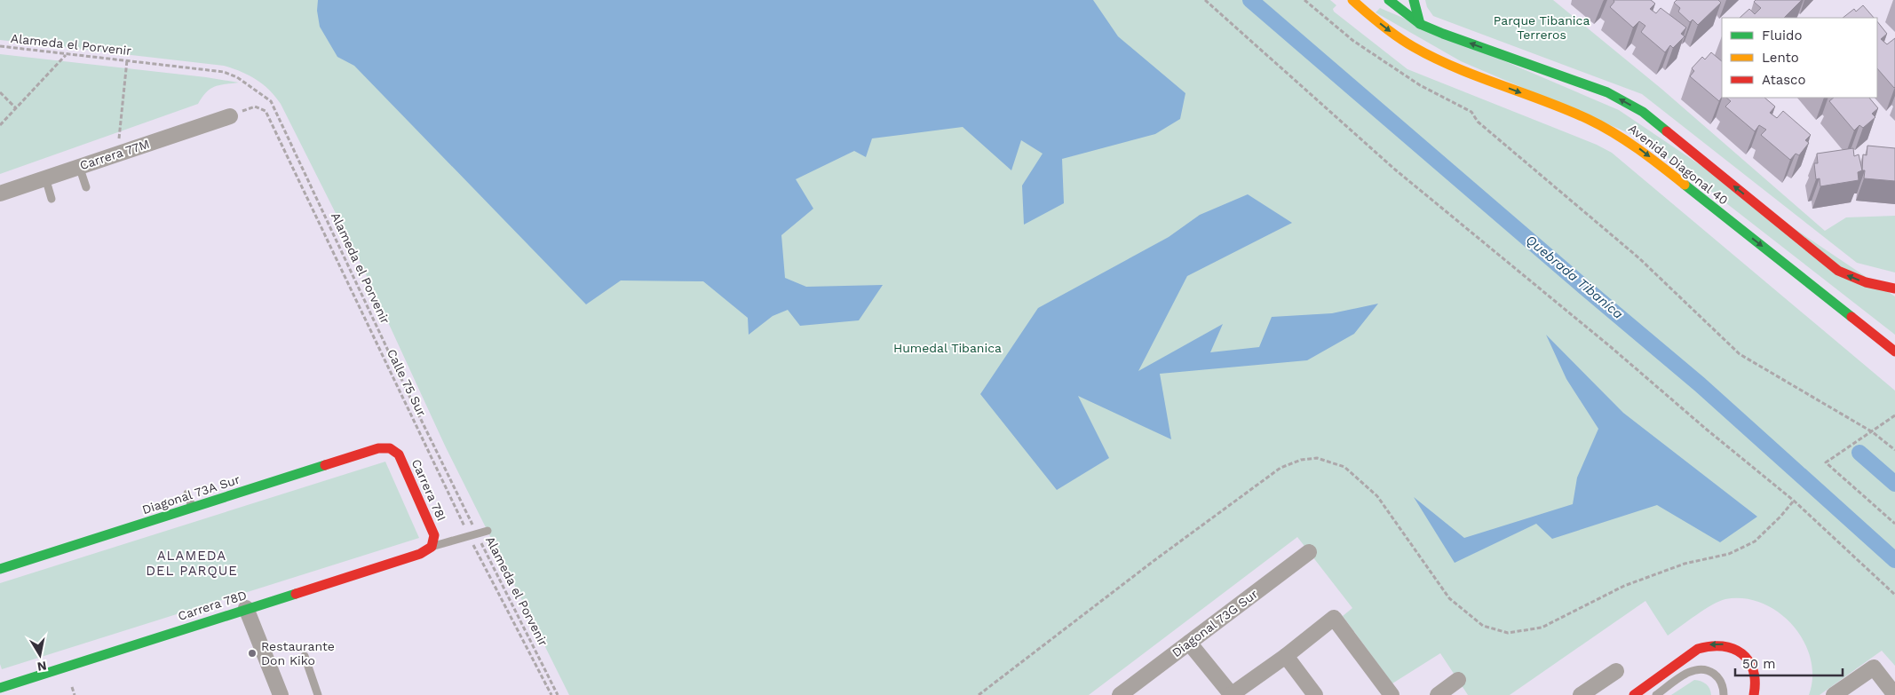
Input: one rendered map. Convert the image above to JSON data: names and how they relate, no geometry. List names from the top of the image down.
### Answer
{
  "streets": {
    "main road": [
      "Avenida Diagonal 40",
      "Carrera 78I",
      "Diagonal 73A Sur",
      "Carrera 78D"
    ],
    "street": ["Carrera 77M", "Diagonal 73G Sur"],
    "path": ["Alameda el Porvenir", "Calle 75 Sur"]
  },
  "crossings": [
    ["Alameda el Porvenir", "Calle 75 Sur"],
    ["Carrera 77M", "Calle 75 Sur"],
    ["Carrera 78I", "Diagonal 73A Sur"],
    ["Carrera 78I", "Carrera 78D"]
  ],
  "districts": ["ALAMEDA DEL PARQUE"],
  "water": ["Quebrada Tibaníca"],
  "parks": ["Parque Tibanica Terreros", "Humedal Tibanica"],
  "places": ["Restaurante Don Kiko"],
  "legend": ["Fluido", "Lento", "Atasco"],
  "scale_bar": "50 m",
  "north": "bottom"
}
